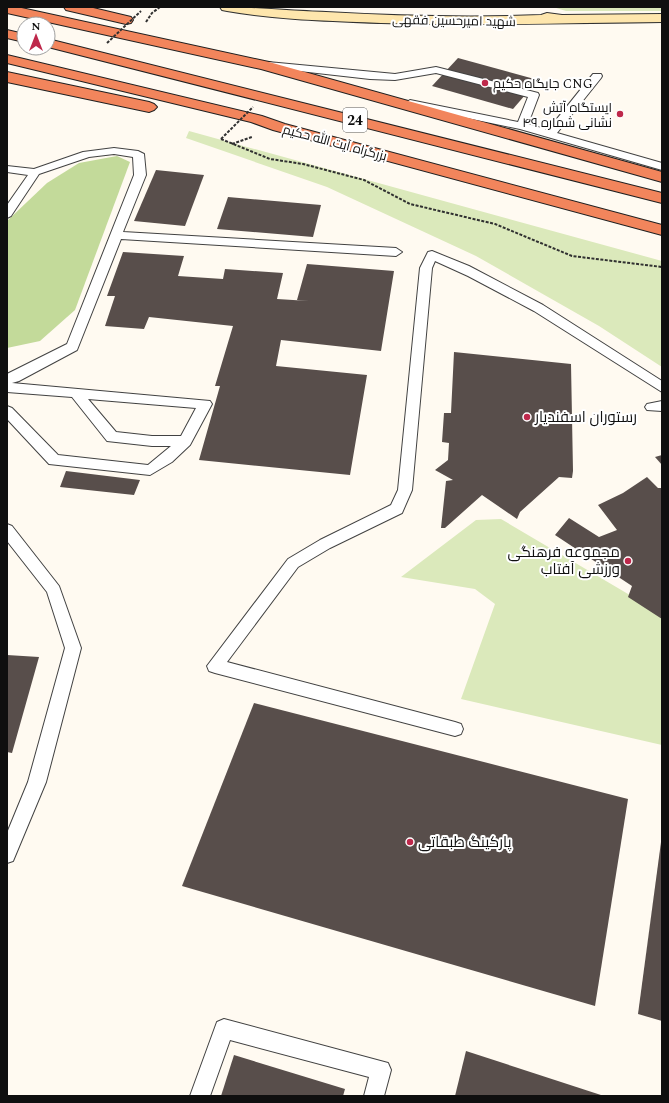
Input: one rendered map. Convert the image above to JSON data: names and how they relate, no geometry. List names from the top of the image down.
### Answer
{
  "streets": {
    "highway": ["24", "بزرگراه آیت الله حکیم"],
    "street": ["شهید امیرحسین فقهی"]
  },
  "places": [
    "جایگاه حکیم CNG",
    "ایستگاه آتش نشانی شماره ۴۹",
    "رستوران اسفندیار",
    "مجموعه فرهنگی ورزشی آفتاب",
    "پارکینگ طبقاتی"
  ],
  "north": "top"
}
